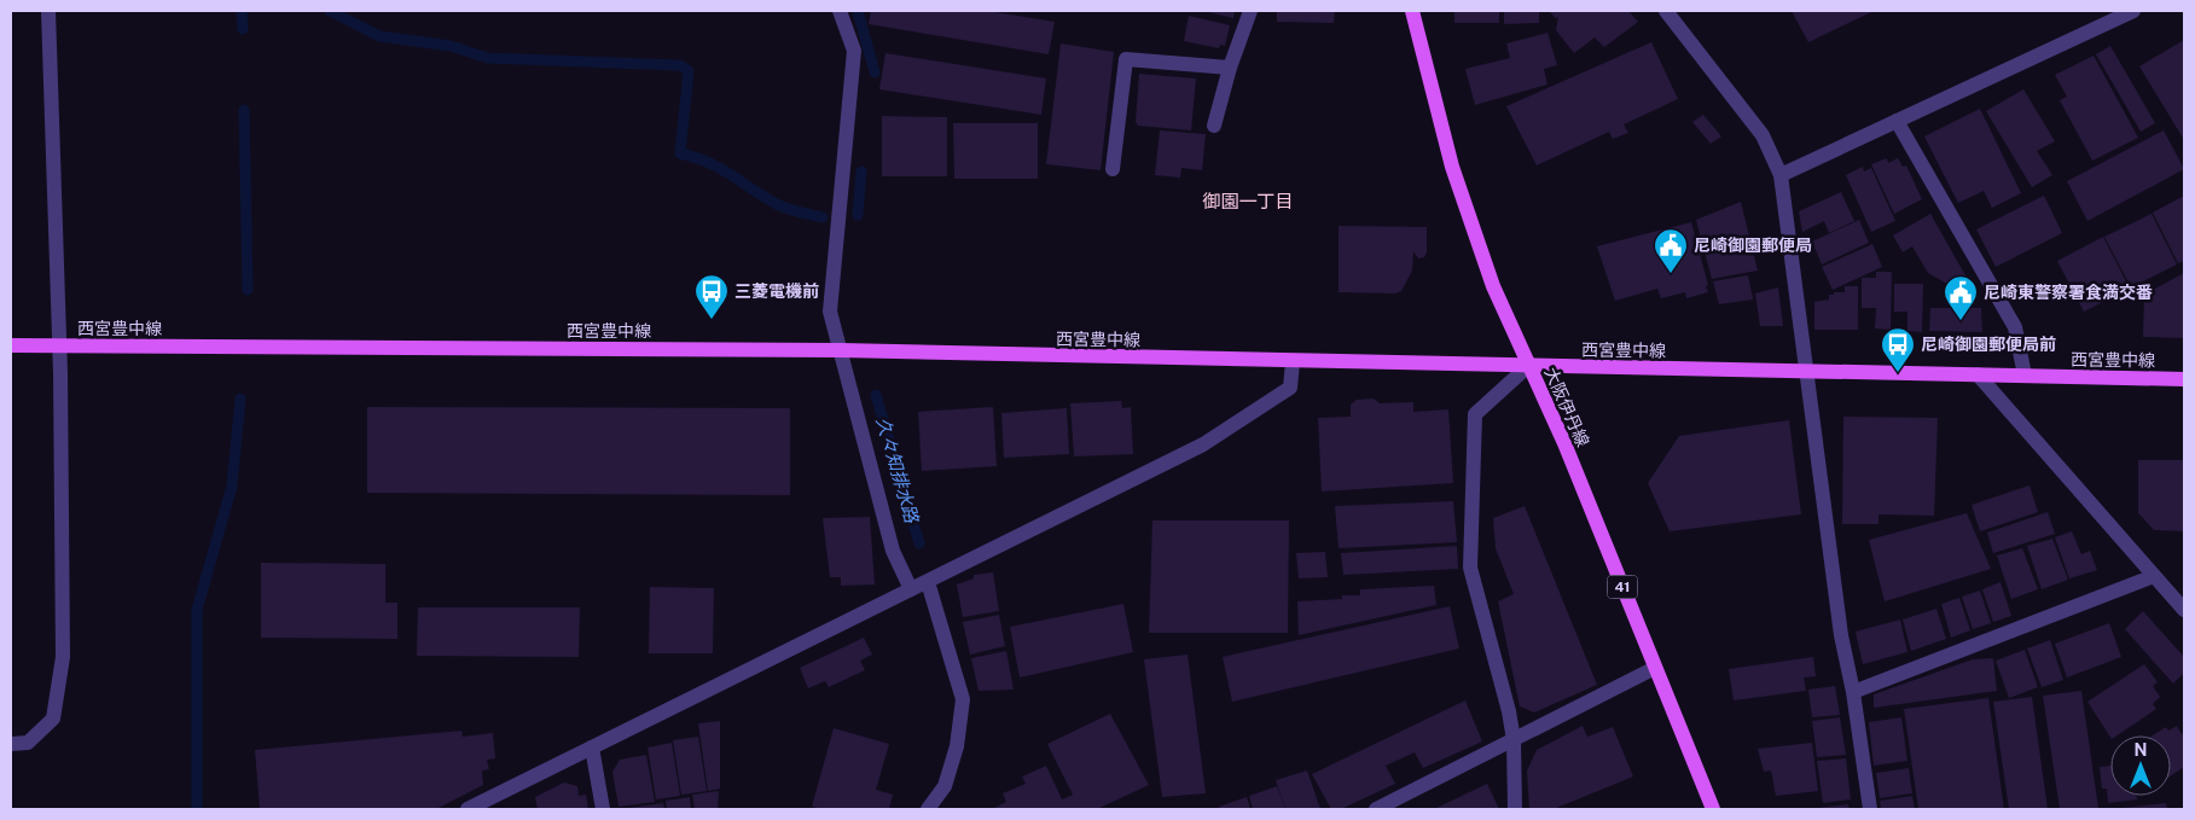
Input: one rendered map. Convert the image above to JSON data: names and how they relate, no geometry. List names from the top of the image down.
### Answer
{
  "streets": {
    "main road": ["西宮豊中線", "大阪伊丹線", "41"]
  },
  "crossings": [
    ["西宮豊中線", "大阪伊丹線"]
  ],
  "districts": ["御園一丁目"],
  "water": ["久々知排水路"],
  "places": {
    "public building": ["尼崎御園郵便局", "尼崎東警察署食満交番"],
    "bus stop": ["三菱電機前", "尼崎御園郵便局前"]
  },
  "north": "top"
}
